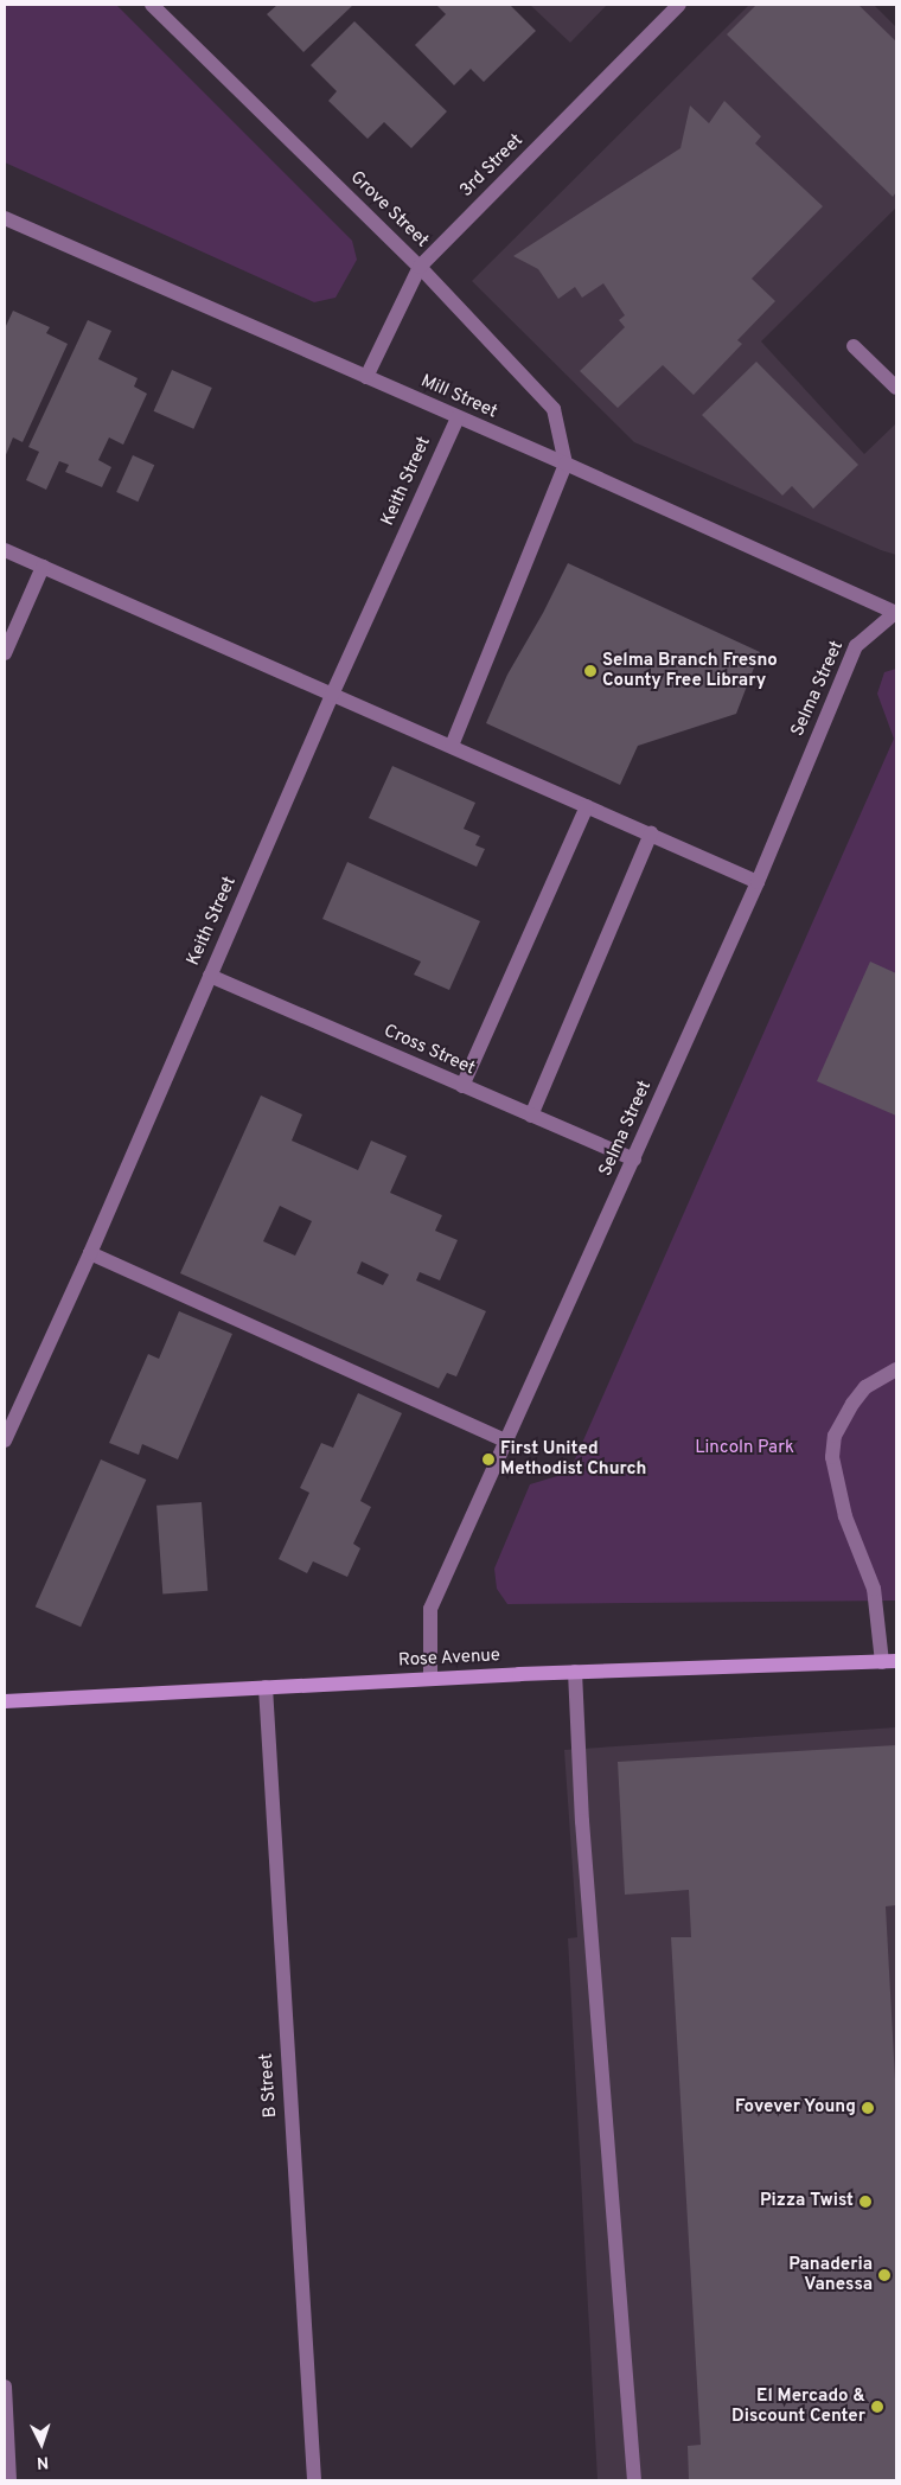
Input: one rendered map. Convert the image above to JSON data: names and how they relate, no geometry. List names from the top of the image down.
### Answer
{
  "streets": {
    "street": [
      "3rd Street",
      "Grove Street",
      "Mill Street",
      "Keith Street",
      "Selma Street",
      "Cross Street",
      "Rose Avenue",
      "B Street"
    ]
  },
  "crossings": [
    ["3rd Street", "Grove Street"],
    ["3rd Street", "Mill Street"],
    ["Grove Street", "Mill Street"],
    ["Mill Street", "Keith Street"],
    ["Mill Street", "Selma Street"],
    ["Keith Street", "Cross Street"],
    ["Selma Street", "Cross Street"],
    ["Selma Street", "Rose Avenue"],
    ["Rose Avenue", "B Street"]
  ],
  "parks": ["Lincoln Park"],
  "places": [
    "Selma Branch Fresno County Free Library",
    "First United Methodist Church",
    "Fovever Young",
    "Pizza Twist",
    "Panaderia Vanessa",
    "El Mercado & Discount Center"
  ],
  "north": "bottom"
}
